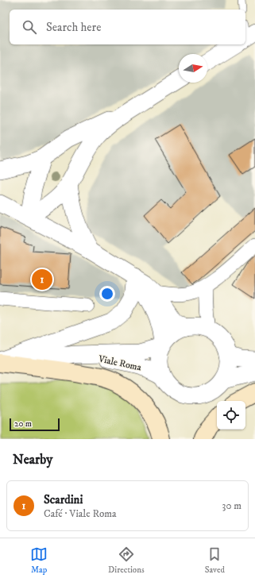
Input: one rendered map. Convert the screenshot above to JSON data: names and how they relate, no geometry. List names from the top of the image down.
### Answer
{
  "streets": {
    "street": ["Viale Roma"]
  },
  "scale_bar": "20 m",
  "north": "right",
  "page": {
    "search": "Search here",
    "pins": "1",
    "scale": "20 m",
    "heading": "Nearby",
    "list": [
      {
        "mark": "1",
        "name": "Scardini",
        "note": "Café · Viale Roma",
        "value": "30 m"
      }
    ],
    "nav": ["Map", "Directions", "Saved"]
  }
}
